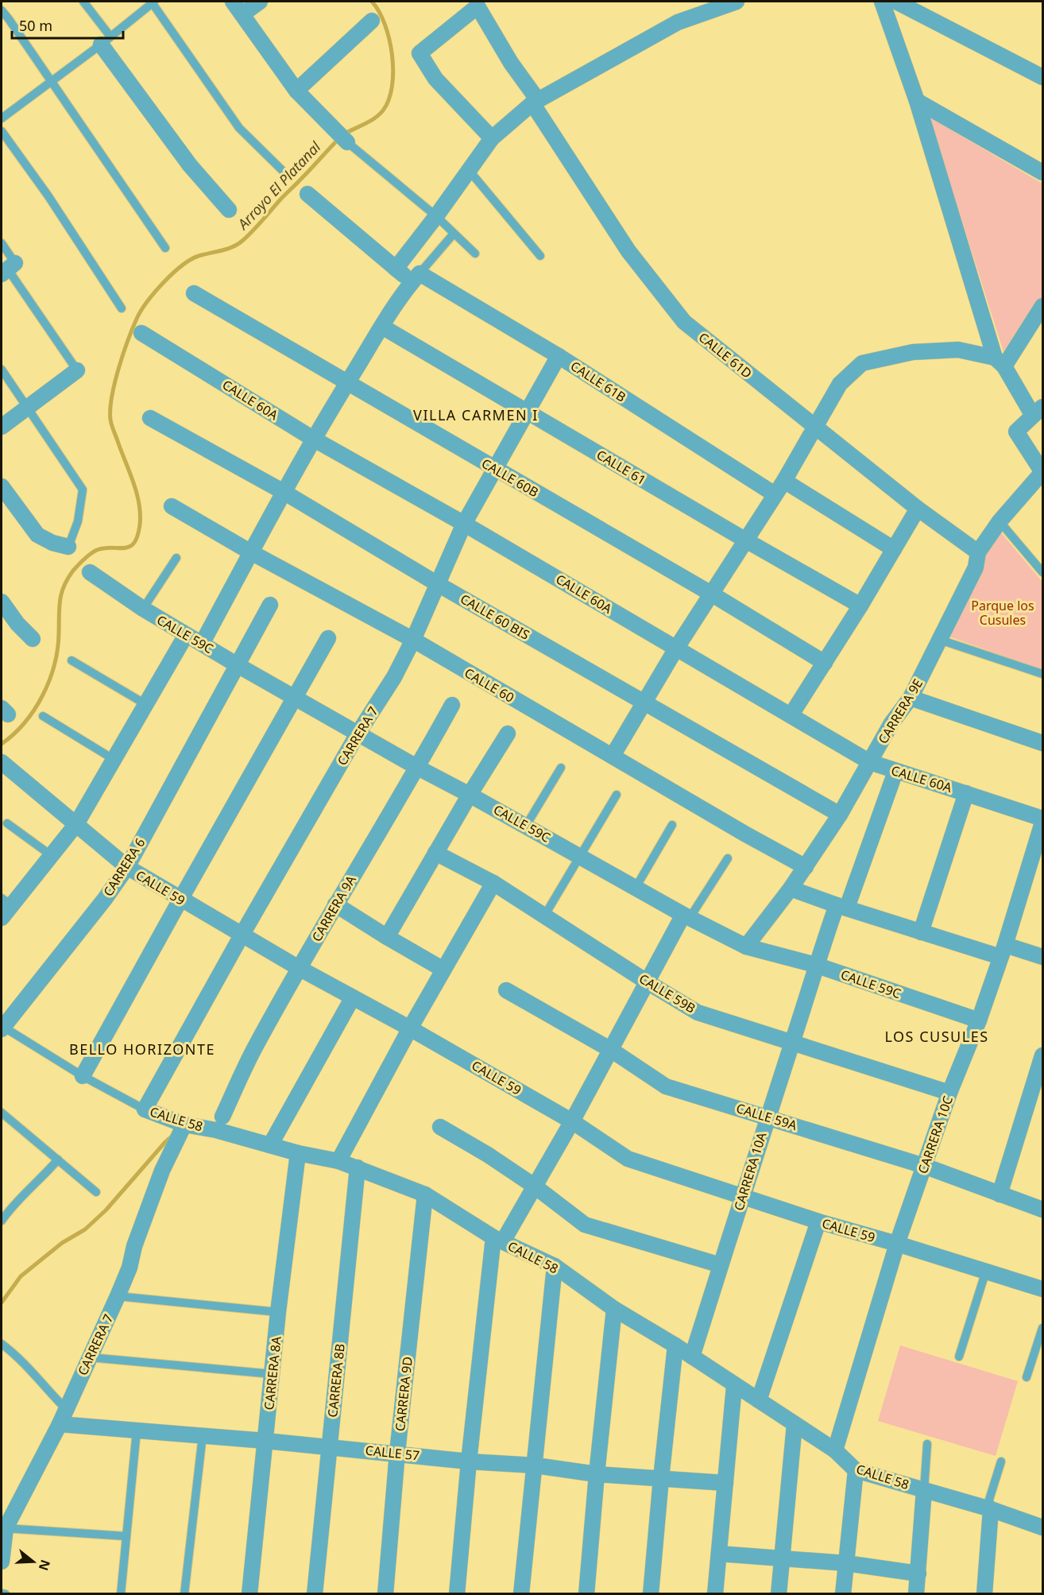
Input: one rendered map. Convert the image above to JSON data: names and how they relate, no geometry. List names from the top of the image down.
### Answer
{
  "streets": {
    "street": [
      "CALLE 61D",
      "CALLE 61B",
      "CALLE 60A",
      "CALLE 61",
      "CALLE 60B",
      "CALLE 60 BIS",
      "CALLE 59C",
      "CALLE 60",
      "CARRERA 9E",
      "CARRERA 7",
      "CARRERA 6",
      "CALLE 59",
      "CARRERA 9A",
      "CALLE 59B",
      "CALLE 59A",
      "CALLE 58",
      "CARRERA 10C",
      "CARRERA 10A",
      "CARRERA 8A",
      "CARRERA 8B",
      "CARRERA 9D",
      "CALLE 57"
    ]
  },
  "crossings": [
    ["CALLE 61D", "CARRERA 9E"],
    ["CALLE 61B", "CARRERA 7"],
    ["CALLE 60A", "CARRERA 9E"],
    ["CALLE 60A", "CARRERA 7"],
    ["CALLE 60A", "CARRERA 10A"],
    ["CALLE 61", "CARRERA 7"],
    ["CALLE 60B", "CARRERA 7"],
    ["CALLE 60 BIS", "CARRERA 9E"],
    ["CALLE 60 BIS", "CARRERA 7"],
    ["CALLE 59C", "CARRERA 9E"],
    ["CALLE 59C", "CARRERA 7"],
    ["CALLE 59C", "CARRERA 6"],
    ["CALLE 59C", "CARRERA 9A"],
    ["CALLE 59C", "CARRERA 10C"],
    ["CALLE 59C", "CARRERA 10A"],
    ["CALLE 60", "CARRERA 9E"],
    ["CALLE 60", "CARRERA 7"],
    ["CARRERA 7", "CALLE 59"],
    ["CARRERA 7", "CALLE 58"],
    ["CARRERA 7", "CALLE 57"],
    ["CARRERA 6", "CALLE 59"],
    ["CARRERA 6", "CALLE 58"],
    ["CALLE 59", "CARRERA 9A"],
    ["CALLE 59", "CARRERA 10C"],
    ["CALLE 59", "CARRERA 10A"],
    ["CALLE 59B", "CARRERA 10C"],
    ["CALLE 59B", "CARRERA 10A"],
    ["CALLE 59A", "CARRERA 10C"],
    ["CALLE 59A", "CARRERA 10A"],
    ["CALLE 58", "CARRERA 10C"],
    ["CALLE 58", "CARRERA 10A"],
    ["CALLE 58", "CARRERA 8A"],
    ["CALLE 58", "CARRERA 8B"],
    ["CALLE 58", "CARRERA 9D"],
    ["CARRERA 8A", "CALLE 57"],
    ["CARRERA 8B", "CALLE 57"],
    ["CARRERA 9D", "CALLE 57"]
  ],
  "districts": ["VILLA CARMEN I", "LOS CUSULES", "BELLO HORIZONTE"],
  "water": ["Arroyo El Platanal"],
  "parks": ["Parque los Cusules"],
  "scale_bar": "50 m",
  "north": "right"
}
